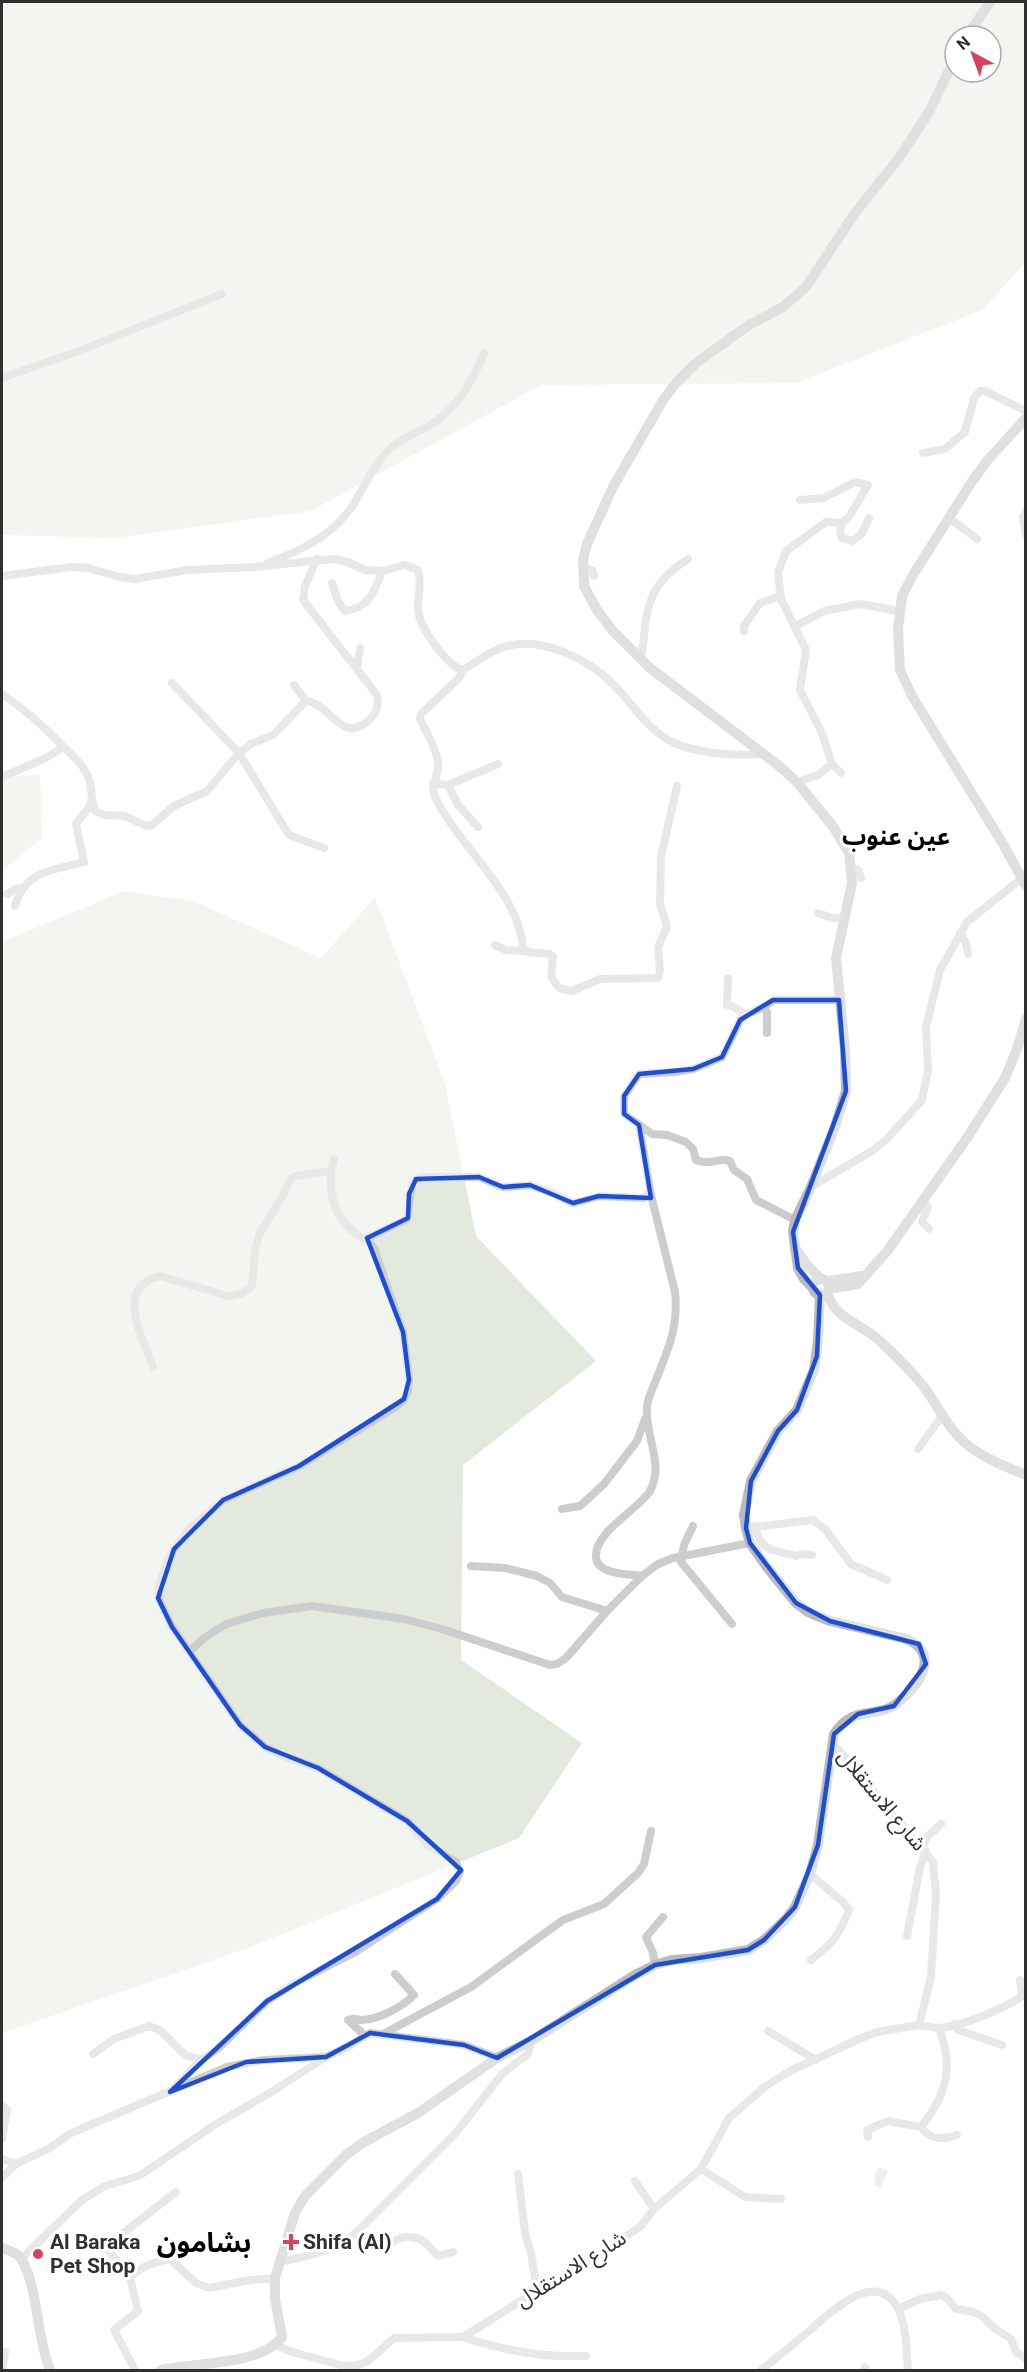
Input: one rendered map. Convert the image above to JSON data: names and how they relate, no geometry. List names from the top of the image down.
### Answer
{
  "streets": {
    "street": ["شارع الاستقلال"]
  },
  "districts": ["عين عنوب", "بشامون"],
  "places": {
    "health": ["Shifa (Al)"],
    "other": ["Al Baraka Pet Shop"]
  },
  "north": "top left"
}
